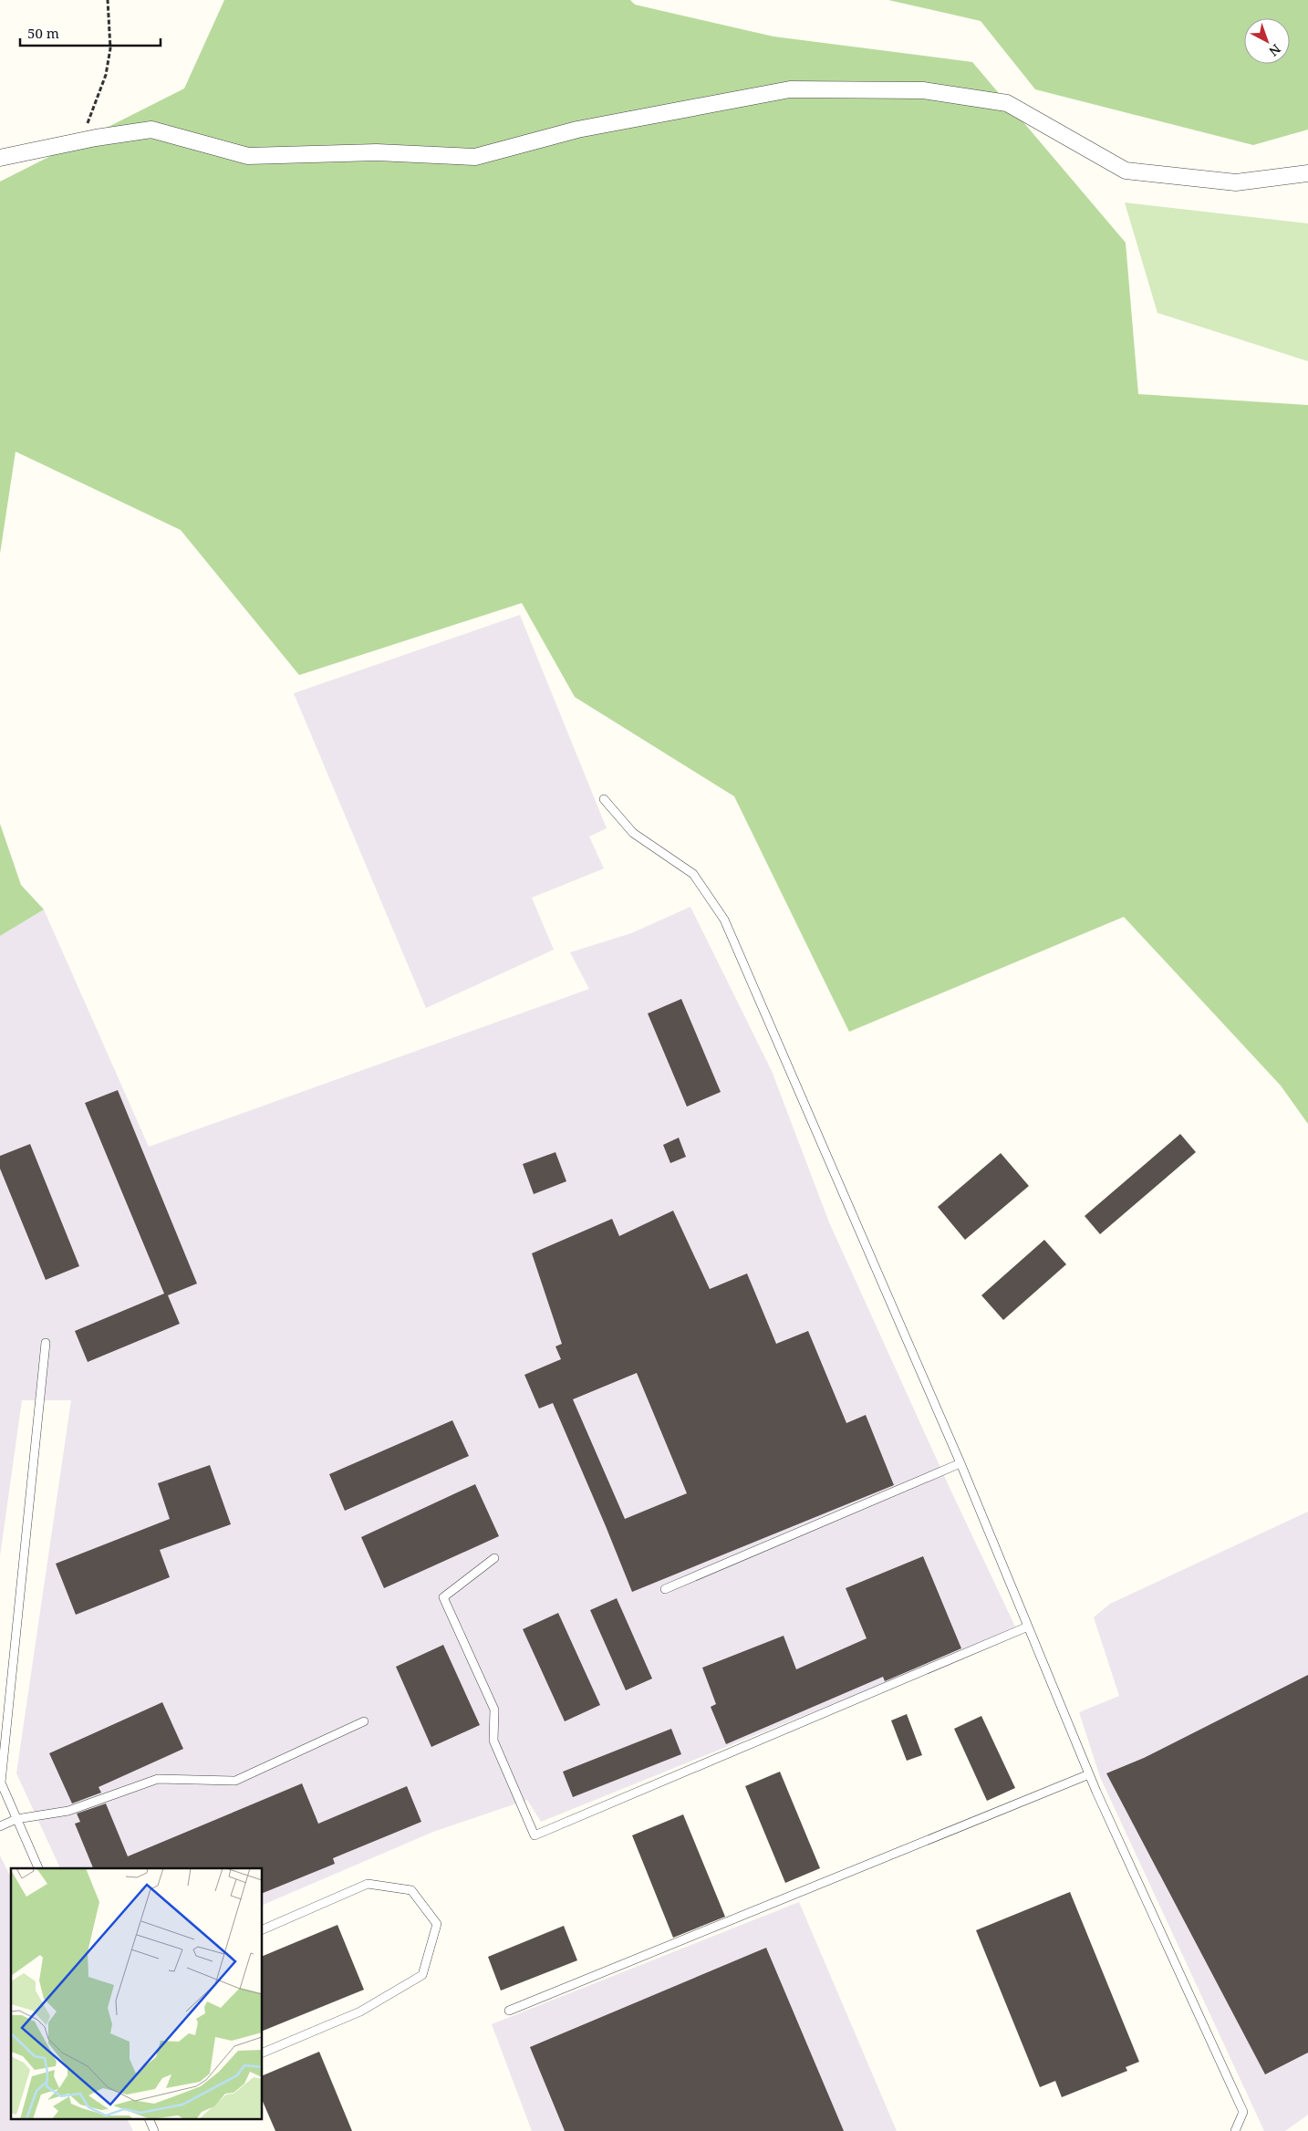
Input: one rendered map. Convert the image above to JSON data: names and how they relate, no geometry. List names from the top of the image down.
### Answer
{
  "scale_bar": "50 m",
  "north": "bottom right"
}
